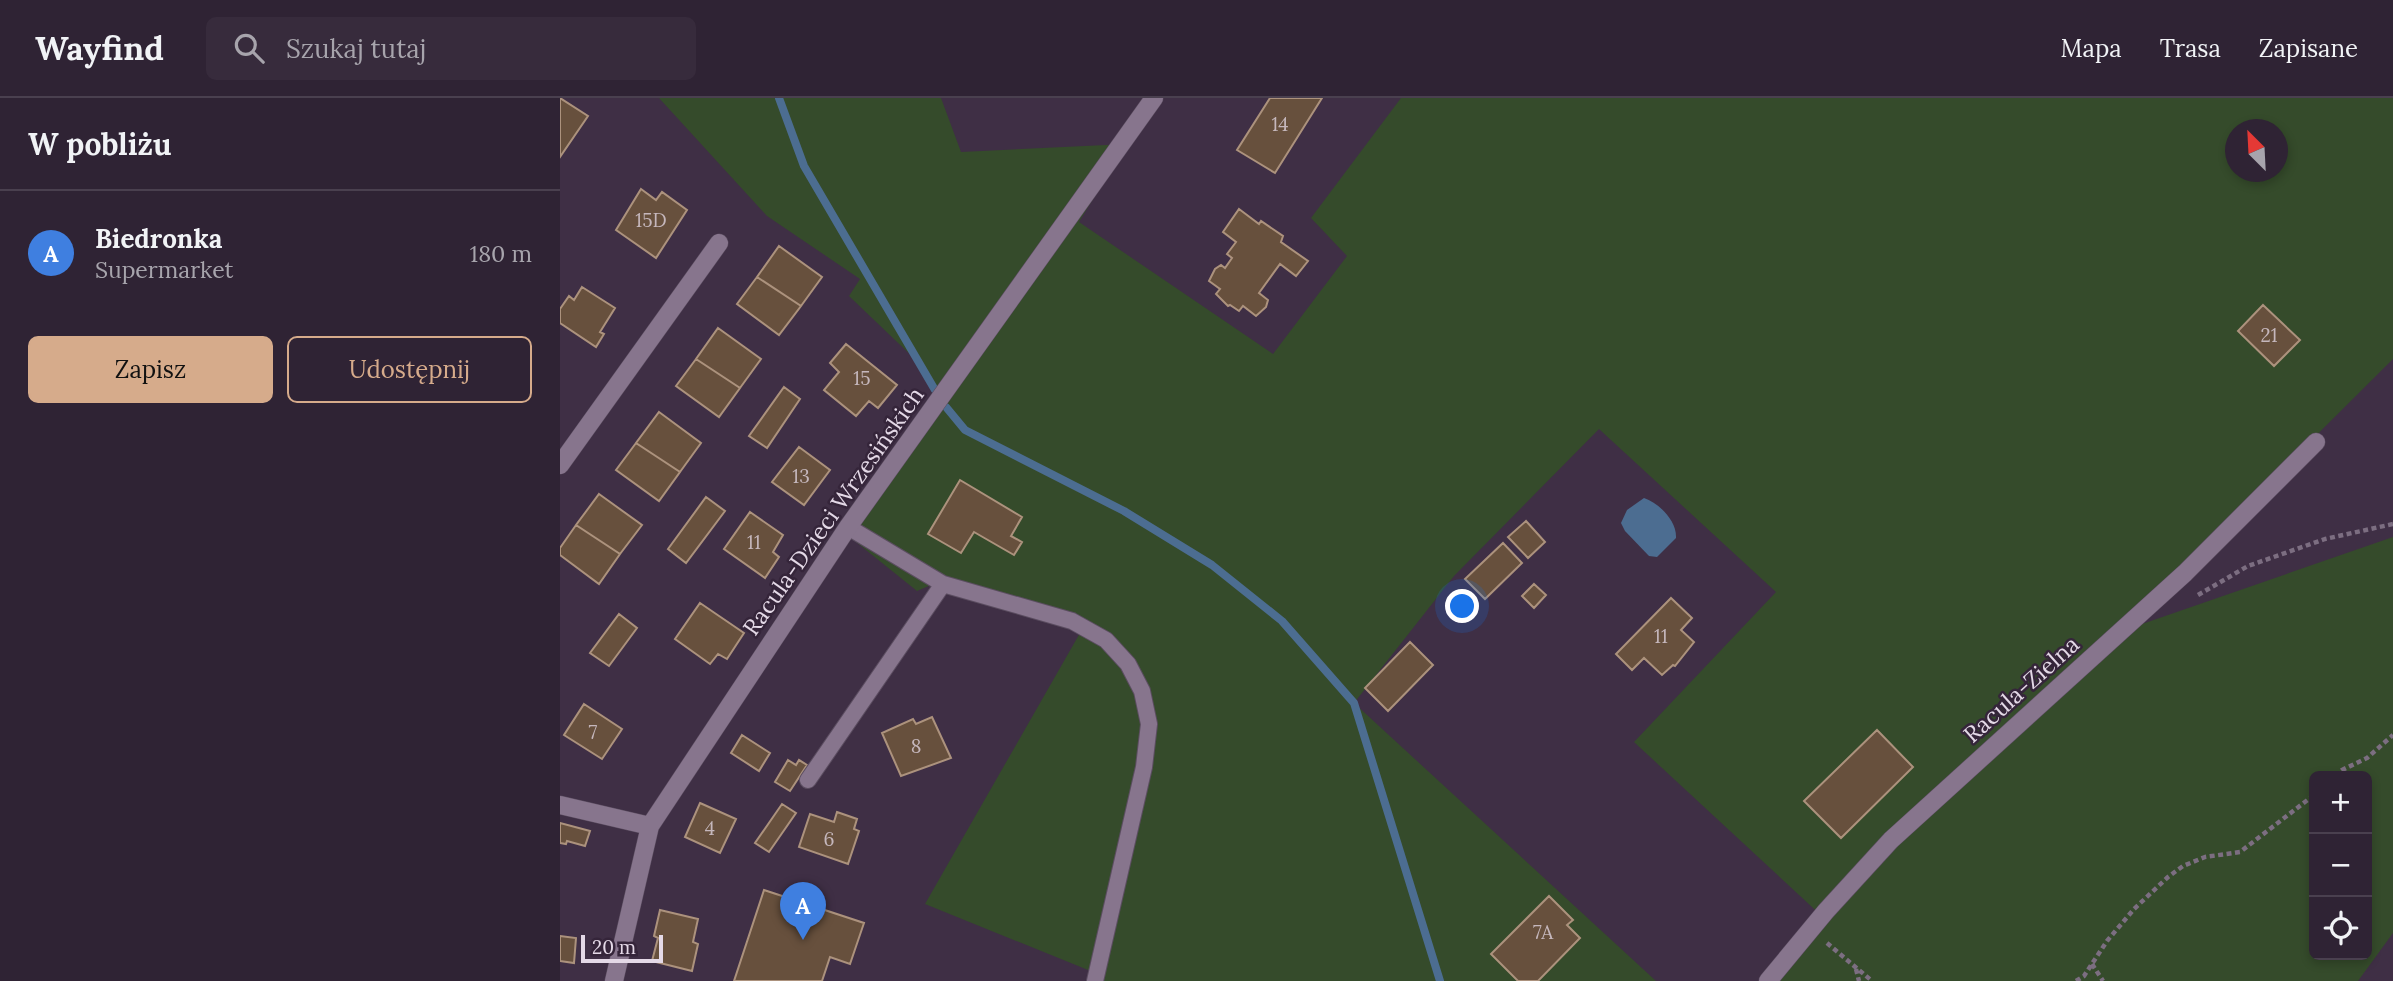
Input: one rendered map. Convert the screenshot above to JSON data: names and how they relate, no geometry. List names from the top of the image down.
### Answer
{
  "streets": {
    "street": ["Racula-Dzieci Wrzesińskich", "Racula-Zielna"]
  },
  "house_numbers": [
    "14",
    "15D",
    "21",
    "15",
    "13",
    "11",
    "11",
    "7",
    "8",
    "4",
    "6",
    "7A"
  ],
  "scale_bar": "20 m",
  "north": "top left",
  "page": {
    "header": "Wayfind",
    "search": "Szukaj tutaj",
    "nav": ["Mapa", "Trasa", "Zapisane"],
    "heading": "W pobliżu",
    "list": [
      {
        "mark": "A",
        "name": "Biedronka",
        "note": "Supermarket",
        "value": "180 m"
      }
    ],
    "buttons": ["Zapisz", "Udostępnij"],
    "map_buttons": ["+", "−"],
    "pins": "A",
    "scale": "20 m"
  }
}
